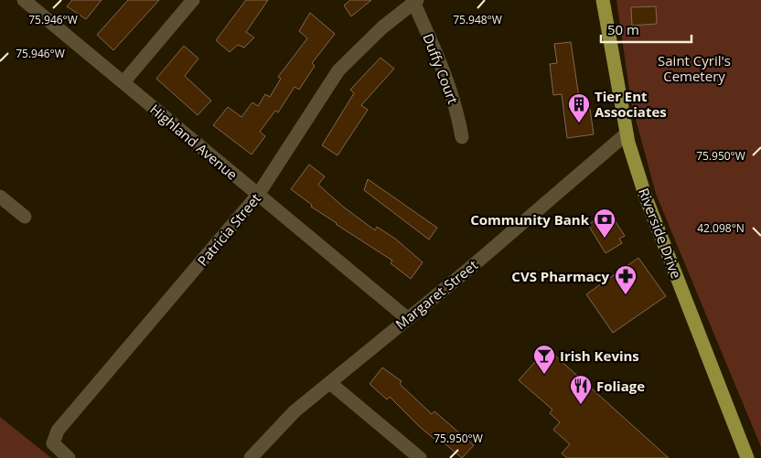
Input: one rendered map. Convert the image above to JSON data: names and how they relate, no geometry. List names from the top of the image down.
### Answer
{
  "streets": {
    "main road": ["Riverside Drive"],
    "street": [
      "Duffy Court",
      "Highland Avenue",
      "Patricia Street",
      "Margaret Street"
    ]
  },
  "crossings": [
    ["Duffy Court", "Patricia Street"],
    ["Highland Avenue", "Patricia Street"],
    ["Highland Avenue", "Margaret Street"],
    ["Riverside Drive", "Margaret Street"]
  ],
  "parks": ["Saint Cyril's Cemetery"],
  "places": {
    "building": ["Tier Ent Associates"],
    "bank": ["Community Bank"],
    "pharmacy": ["CVS Pharmacy"],
    "bar": ["Irish Kevins"],
    "restaurant": ["Foliage"]
  },
  "scale_bar": "50 m",
  "coordinates": [
    "75.948°W",
    "75.946°W",
    "75.950°W",
    "42.098°N"
  ]
}
